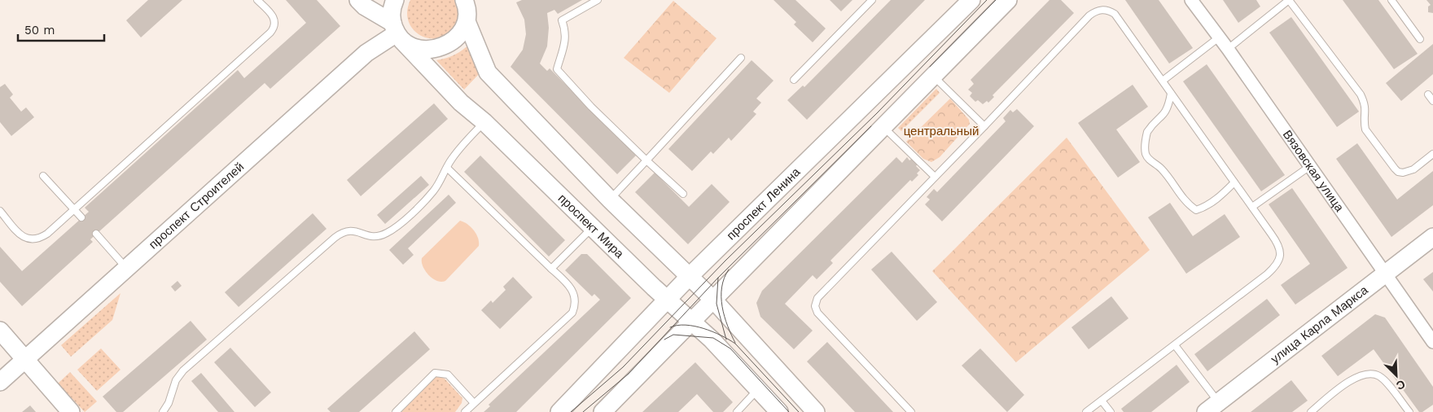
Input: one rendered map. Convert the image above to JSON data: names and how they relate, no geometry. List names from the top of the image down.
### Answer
{
  "streets": {
    "main road": [
      "проспект Ленина",
      "проспект Строителей",
      "проспект Мира",
      "улица Карла Маркса"
    ],
    "street": ["Вязовская улица"]
  },
  "crossings": [
    ["Вязовская улица", "улица Карла Маркса"],
    ["проспект Ленина", "проспект Мира"],
    ["проспект Строителей", "проспект Мира"]
  ],
  "parks": ["центральный"],
  "scale_bar": "50 m",
  "north": "bottom right"
}
